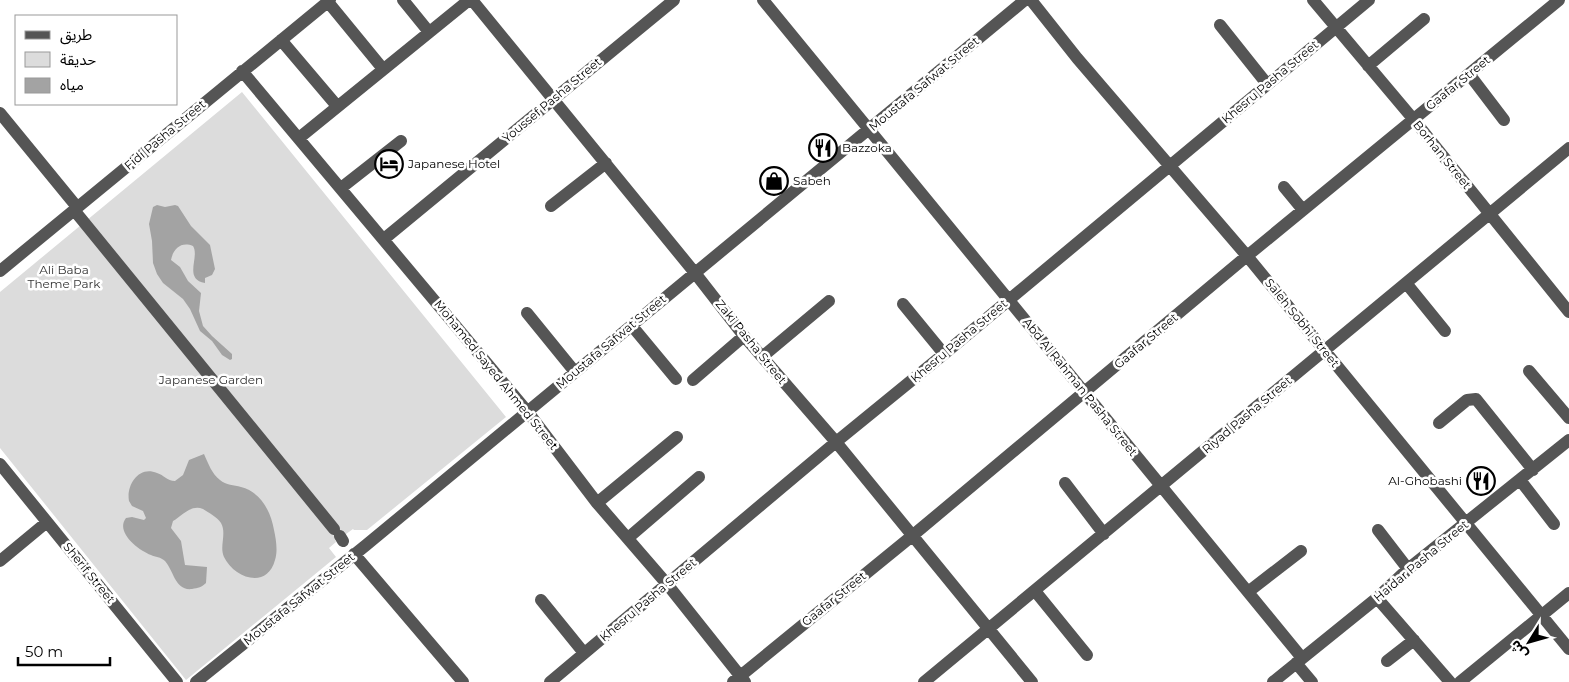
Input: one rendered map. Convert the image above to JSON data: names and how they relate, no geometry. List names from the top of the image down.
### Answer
{
  "streets": {
    "street": [
      "Khesru Pasha Street",
      "Gaafar Street",
      "Moustafa Safwat Street",
      "Youssef Pasha Street",
      "Fidi Pasha Street",
      "Borhan Street",
      "Saleh Sobhi Street",
      "Zaki Pasha Street",
      "Mohamed Sayed Ahmed Street",
      "Abd Al Rahman Pasha Street",
      "Riyad Pasha Street",
      "Haidar Pasha Street",
      "Sherif Street"
    ]
  },
  "crossings": [
    ["Khesru Pasha Street", "Borhan Street"],
    ["Khesru Pasha Street", "Saleh Sobhi Street"],
    ["Khesru Pasha Street", "Zaki Pasha Street"],
    ["Khesru Pasha Street", "Mohamed Sayed Ahmed Street"],
    ["Khesru Pasha Street", "Abd Al Rahman Pasha Street"],
    ["Gaafar Street", "Borhan Street"],
    ["Gaafar Street", "Saleh Sobhi Street"],
    ["Gaafar Street", "Zaki Pasha Street"],
    ["Gaafar Street", "Mohamed Sayed Ahmed Street"],
    ["Gaafar Street", "Abd Al Rahman Pasha Street"],
    ["Moustafa Safwat Street", "Zaki Pasha Street"],
    ["Moustafa Safwat Street", "Mohamed Sayed Ahmed Street"],
    ["Moustafa Safwat Street", "Abd Al Rahman Pasha Street"],
    ["Youssef Pasha Street", "Zaki Pasha Street"],
    ["Youssef Pasha Street", "Mohamed Sayed Ahmed Street"],
    ["Fidi Pasha Street", "Mohamed Sayed Ahmed Street"],
    ["Borhan Street", "Riyad Pasha Street"],
    ["Saleh Sobhi Street", "Riyad Pasha Street"],
    ["Saleh Sobhi Street", "Haidar Pasha Street"],
    ["Zaki Pasha Street", "Riyad Pasha Street"],
    ["Abd Al Rahman Pasha Street", "Riyad Pasha Street"],
    ["Abd Al Rahman Pasha Street", "Haidar Pasha Street"]
  ],
  "parks": ["Ali Baba Theme Park", "Japanese Garden"],
  "places": {
    "restaurant": ["Bazzoka", "Al-Ghobashi"],
    "hotel": ["Japanese Hotel"],
    "shop": ["Sabeh"]
  },
  "legend": ["طريق", "حديقة", "مياه"],
  "scale_bar": "50 m",
  "north": "bottom left"
}
